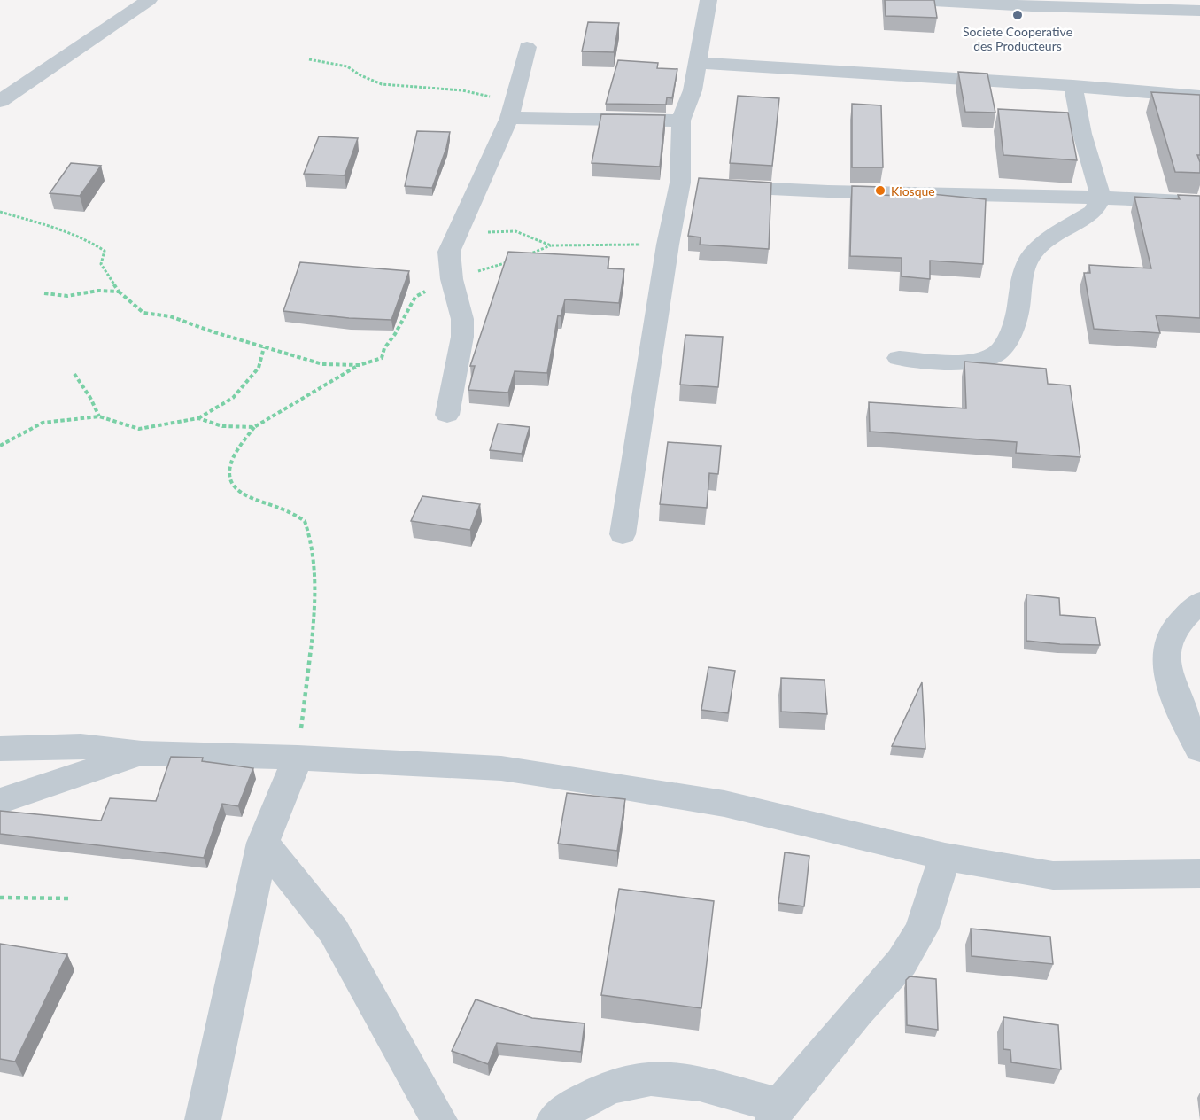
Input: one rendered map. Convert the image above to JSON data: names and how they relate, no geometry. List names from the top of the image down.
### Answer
{
  "places": ["Societe Cooperative des Producteurs", "Kiosque"]
}
